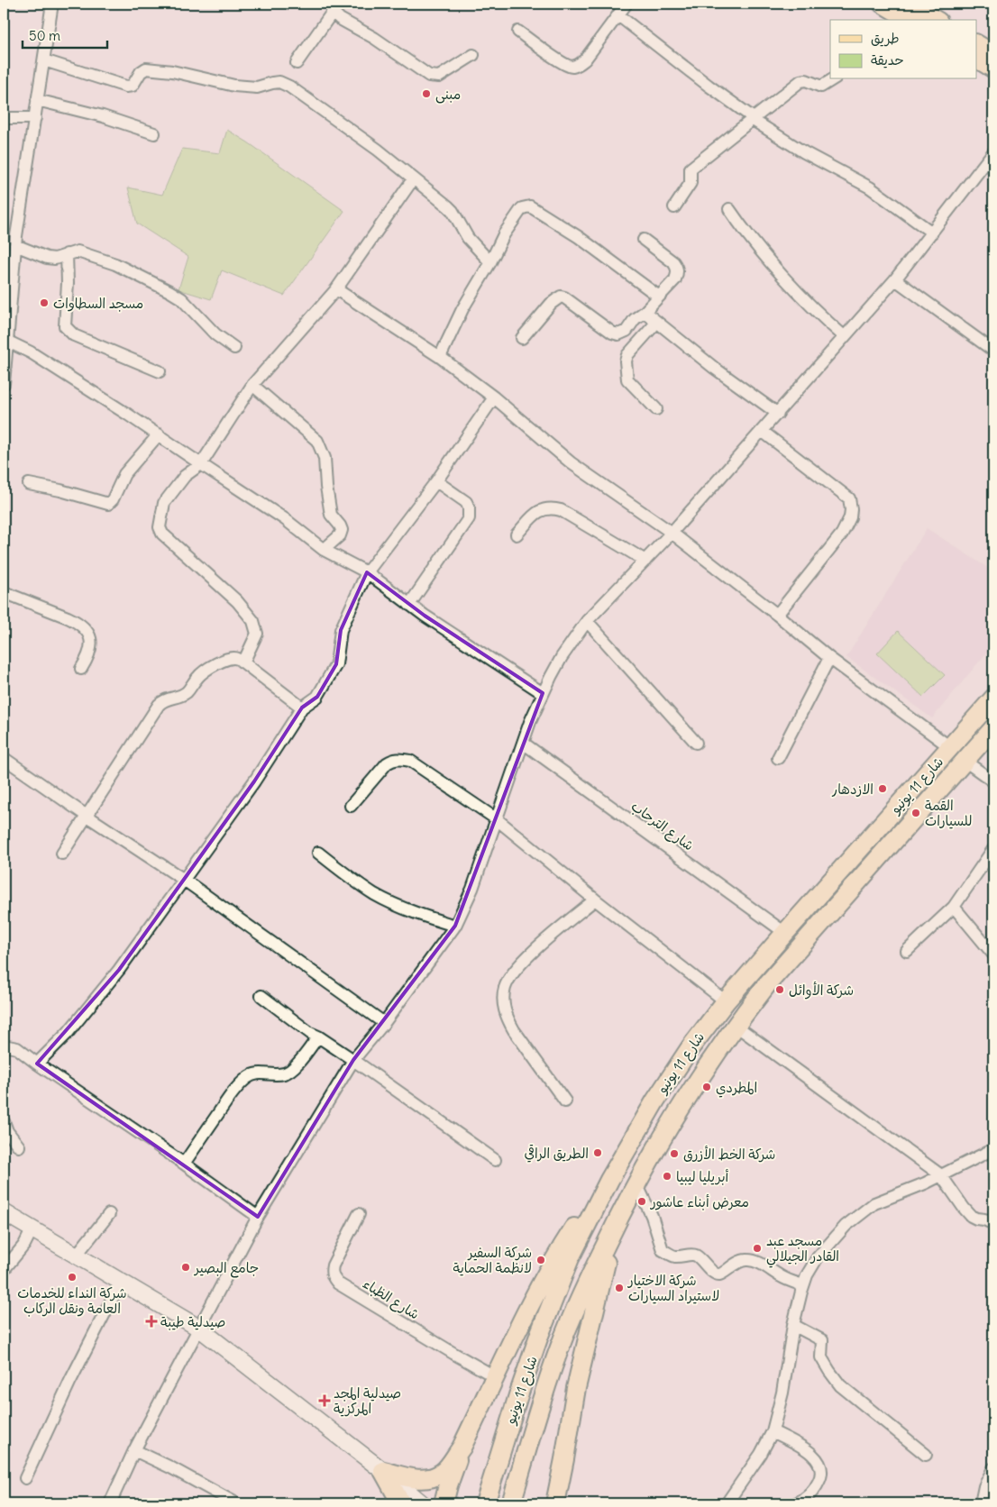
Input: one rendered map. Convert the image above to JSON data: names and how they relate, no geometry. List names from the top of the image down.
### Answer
{
  "streets": {
    "main road": ["شارع 11 يونيو"],
    "street": ["شارع الترحاب", "شارع الظباء"]
  },
  "crossings": [
    ["شارع 11 يونيو", "شارع الترحاب"]
  ],
  "places": {
    "other": [
      "مبنى",
      "مسجد السطاوات",
      "الازدهار",
      "القمة للسيارات",
      "شركة الأوائل",
      "المطردي",
      "الطريق الراقي",
      "شركة الخط الأزرق",
      "أبريليا ليبيا",
      "معرض أبناء عاشور",
      "مسجد عبد القادر الجيلالي",
      "شركة السفير لانظمة الحماية",
      "جامع البصير",
      "شركة النداء للخدمات العامة ونقل الركاب",
      "شركة الاختيار لاستيراد السيارات"
    ],
    "health": ["صيدلية طيبة", "صيدلية المجد المركزية"]
  },
  "legend": ["طريق", "حديقة"],
  "scale_bar": "50 m"
}
